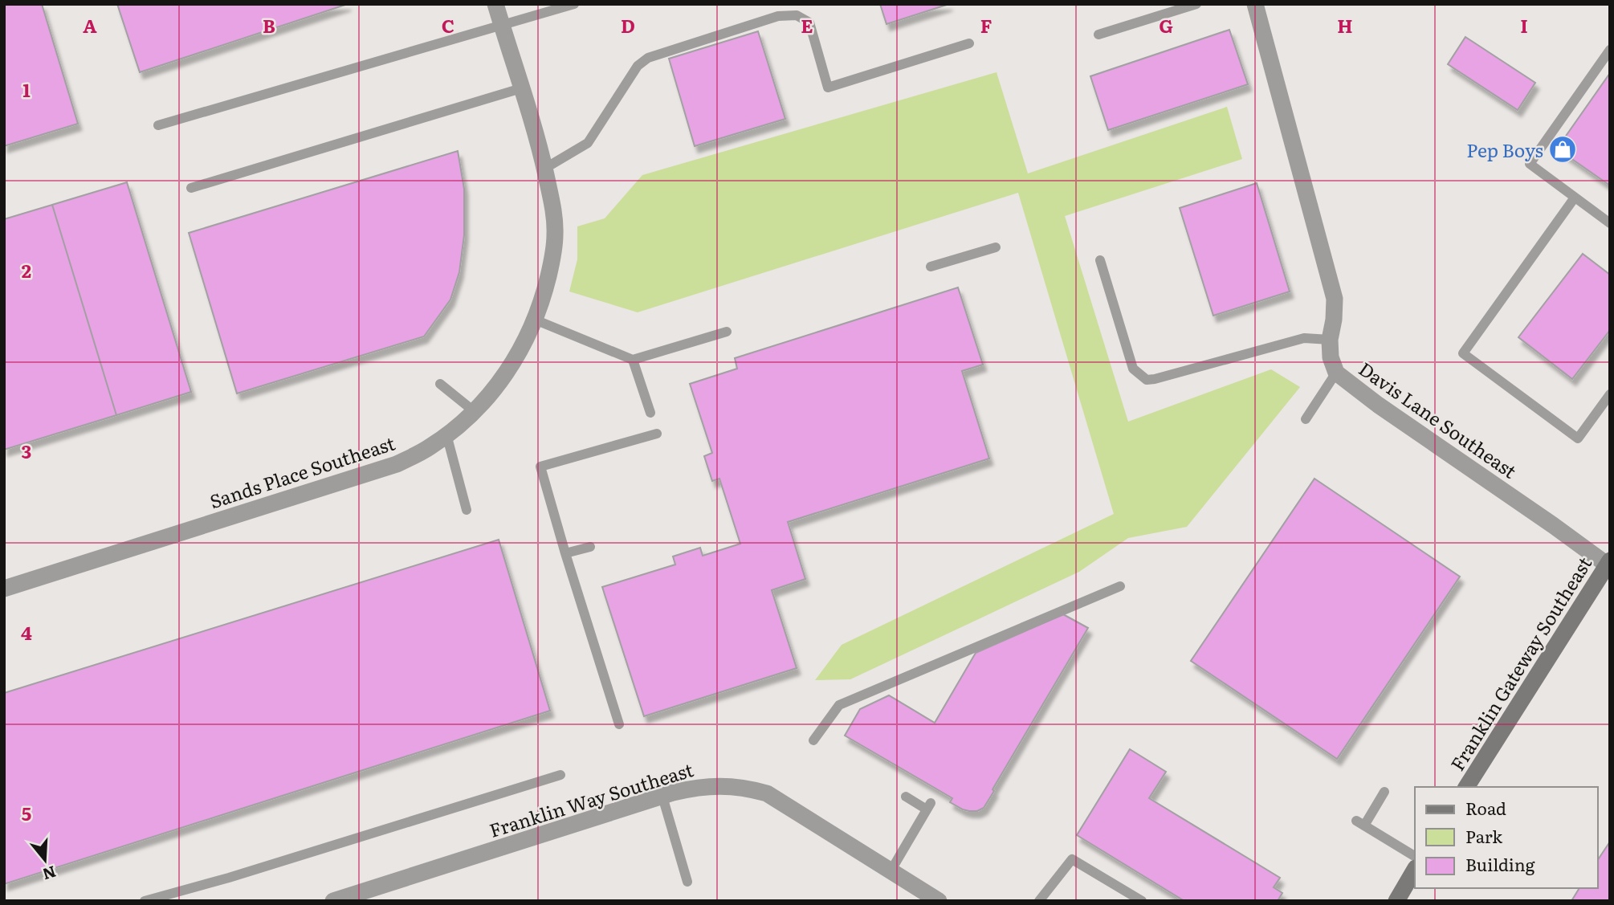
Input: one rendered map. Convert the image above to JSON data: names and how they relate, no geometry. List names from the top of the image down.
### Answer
{
  "streets": {
    "street": [
      "Davis Lane Southeast",
      "Sands Place Southeast",
      "Franklin Gateway Southeast",
      "Franklin Way Southeast"
    ]
  },
  "crossings": [
    ["Davis Lane Southeast", "Franklin Gateway Southeast"]
  ],
  "places": {
    "shop": ["Pep Boys"]
  },
  "legend": ["Road", "Park", "Building"],
  "north": "bottom",
  "grid": {
    "columns": [
      "A",
      "B",
      "C",
      "D",
      "E",
      "F",
      "G",
      "H",
      "I"
    ],
    "rows": [
      "1",
      "2",
      "3",
      "4",
      "5"
    ]
  }
}
